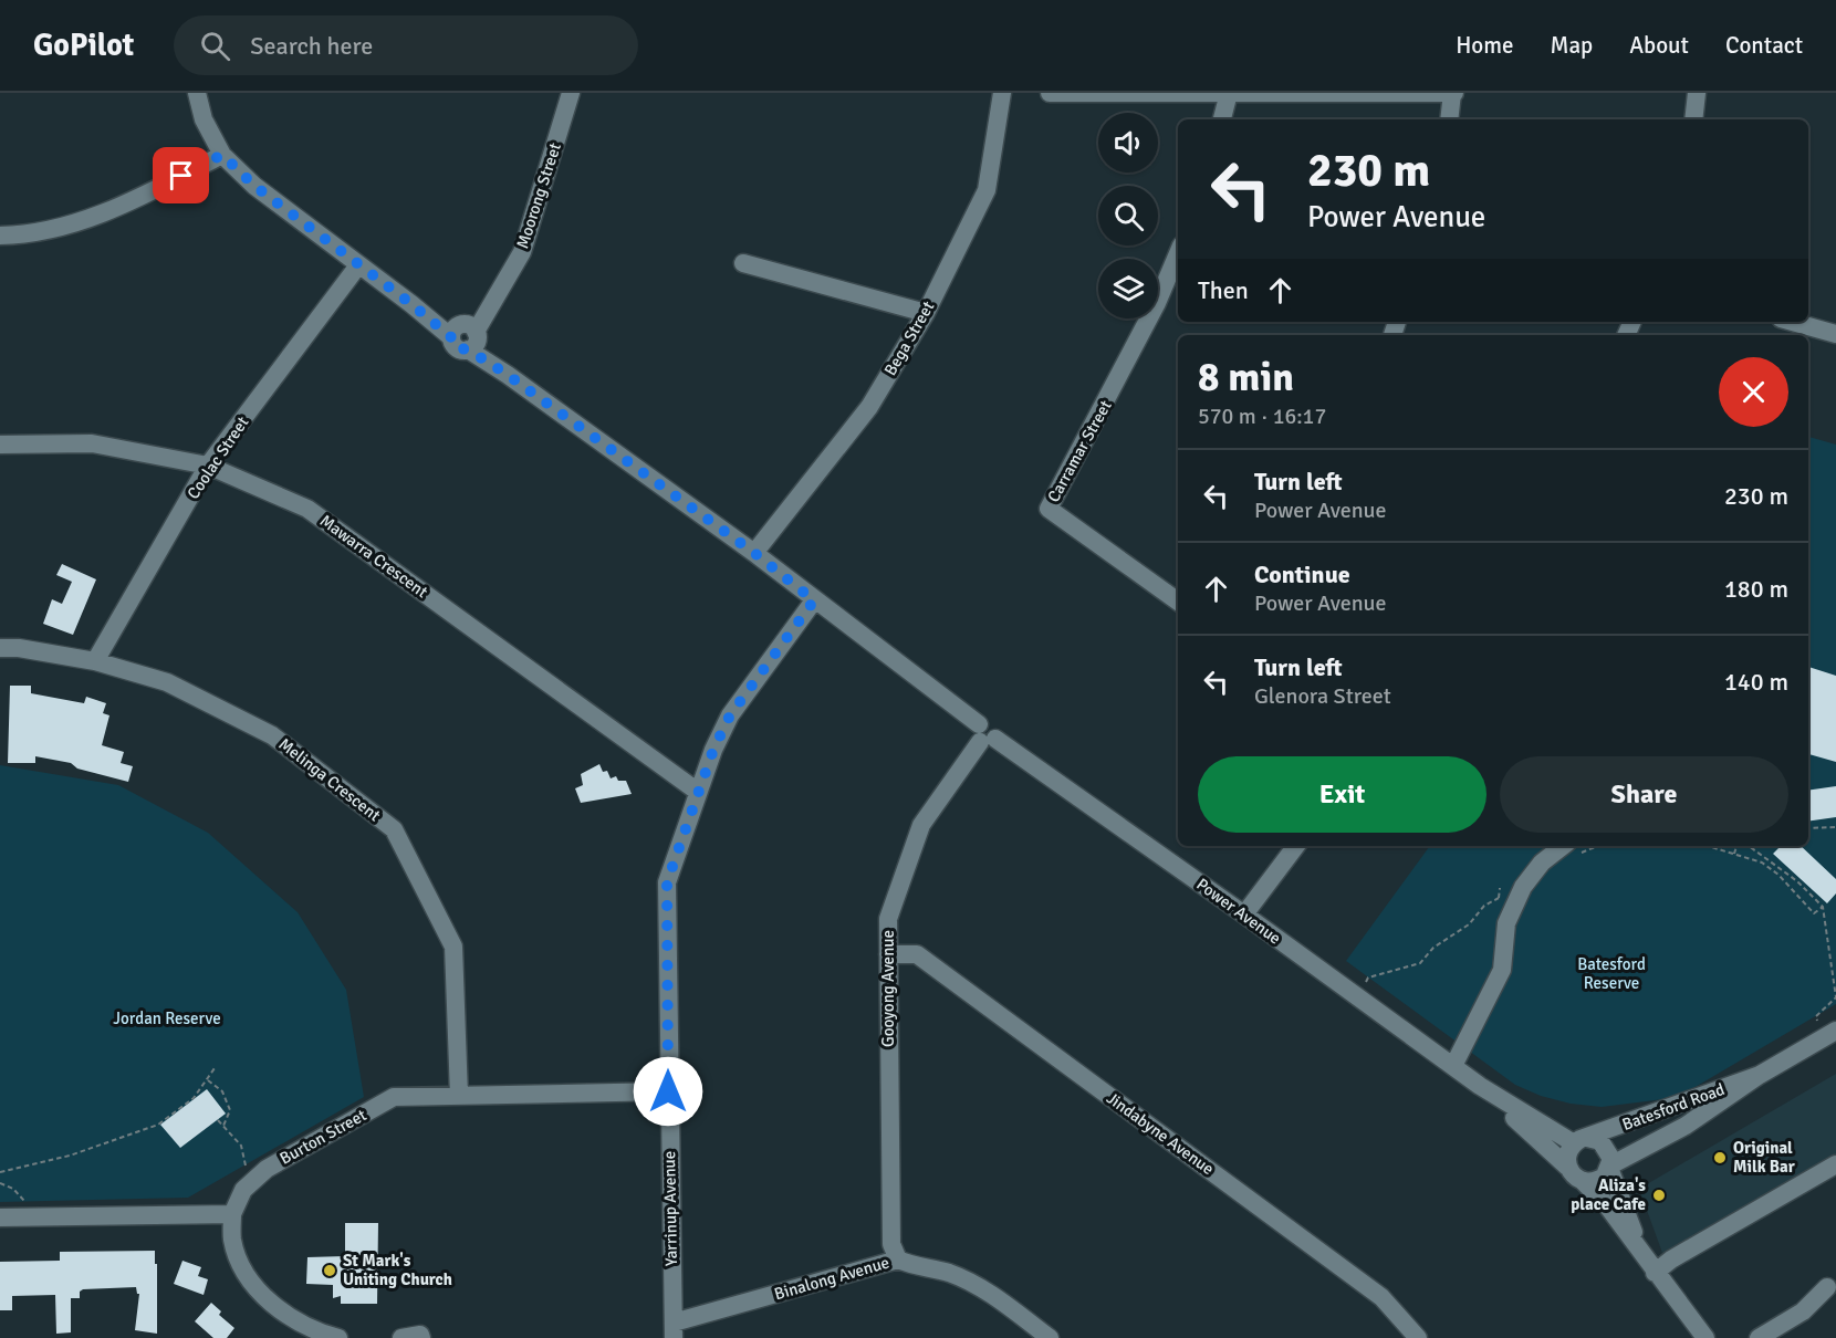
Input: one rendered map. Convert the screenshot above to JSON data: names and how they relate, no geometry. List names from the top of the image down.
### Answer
{
  "streets": {
    "street": [
      "Moorong Street",
      "Bega Street",
      "Carramar Street",
      "Coolac Street",
      "Mawarra Crescent",
      "Melinga Crescent",
      "Power Avenue",
      "Gooyong Avenue",
      "Batesford Road",
      "Jindabyne Avenue",
      "Burton Street",
      "Yarrinup Avenue",
      "Binalong Avenue"
    ]
  },
  "crossings": [
    ["Moorong Street", "Power Avenue"],
    ["Bega Street", "Power Avenue"],
    ["Coolac Street", "Mawarra Crescent"],
    ["Coolac Street", "Melinga Crescent"],
    ["Coolac Street", "Power Avenue"],
    ["Mawarra Crescent", "Yarrinup Avenue"],
    ["Melinga Crescent", "Burton Street"],
    ["Power Avenue", "Gooyong Avenue"],
    ["Power Avenue", "Batesford Road"],
    ["Power Avenue", "Yarrinup Avenue"],
    ["Gooyong Avenue", "Jindabyne Avenue"],
    ["Gooyong Avenue", "Binalong Avenue"],
    ["Burton Street", "Yarrinup Avenue"],
    ["Yarrinup Avenue", "Binalong Avenue"]
  ],
  "parks": ["Batesford Reserve", "Jordan Reserve"],
  "places": ["Original Milk Bar", "Aliza's place Cafe", "St Mark's Uniting Church"],
  "page": {
    "header": "GoPilot",
    "search": "Search here",
    "nav": [
      "Home",
      "Map",
      "About",
      "Contact"
    ],
    "turn": ["230 m", "Power Avenue"],
    "then": "Then",
    "heading": ["8 min", "570 m · 16:17"],
    "list": [
      {
        "name": "Turn left",
        "note": "Power Avenue",
        "value": "230 m"
      },
      {
        "name": "Continue",
        "note": "Power Avenue",
        "value": "180 m"
      },
      {
        "name": "Turn left",
        "note": "Glenora Street",
        "value": "140 m"
      }
    ],
    "buttons": ["Exit", "Share"]
  }
}
